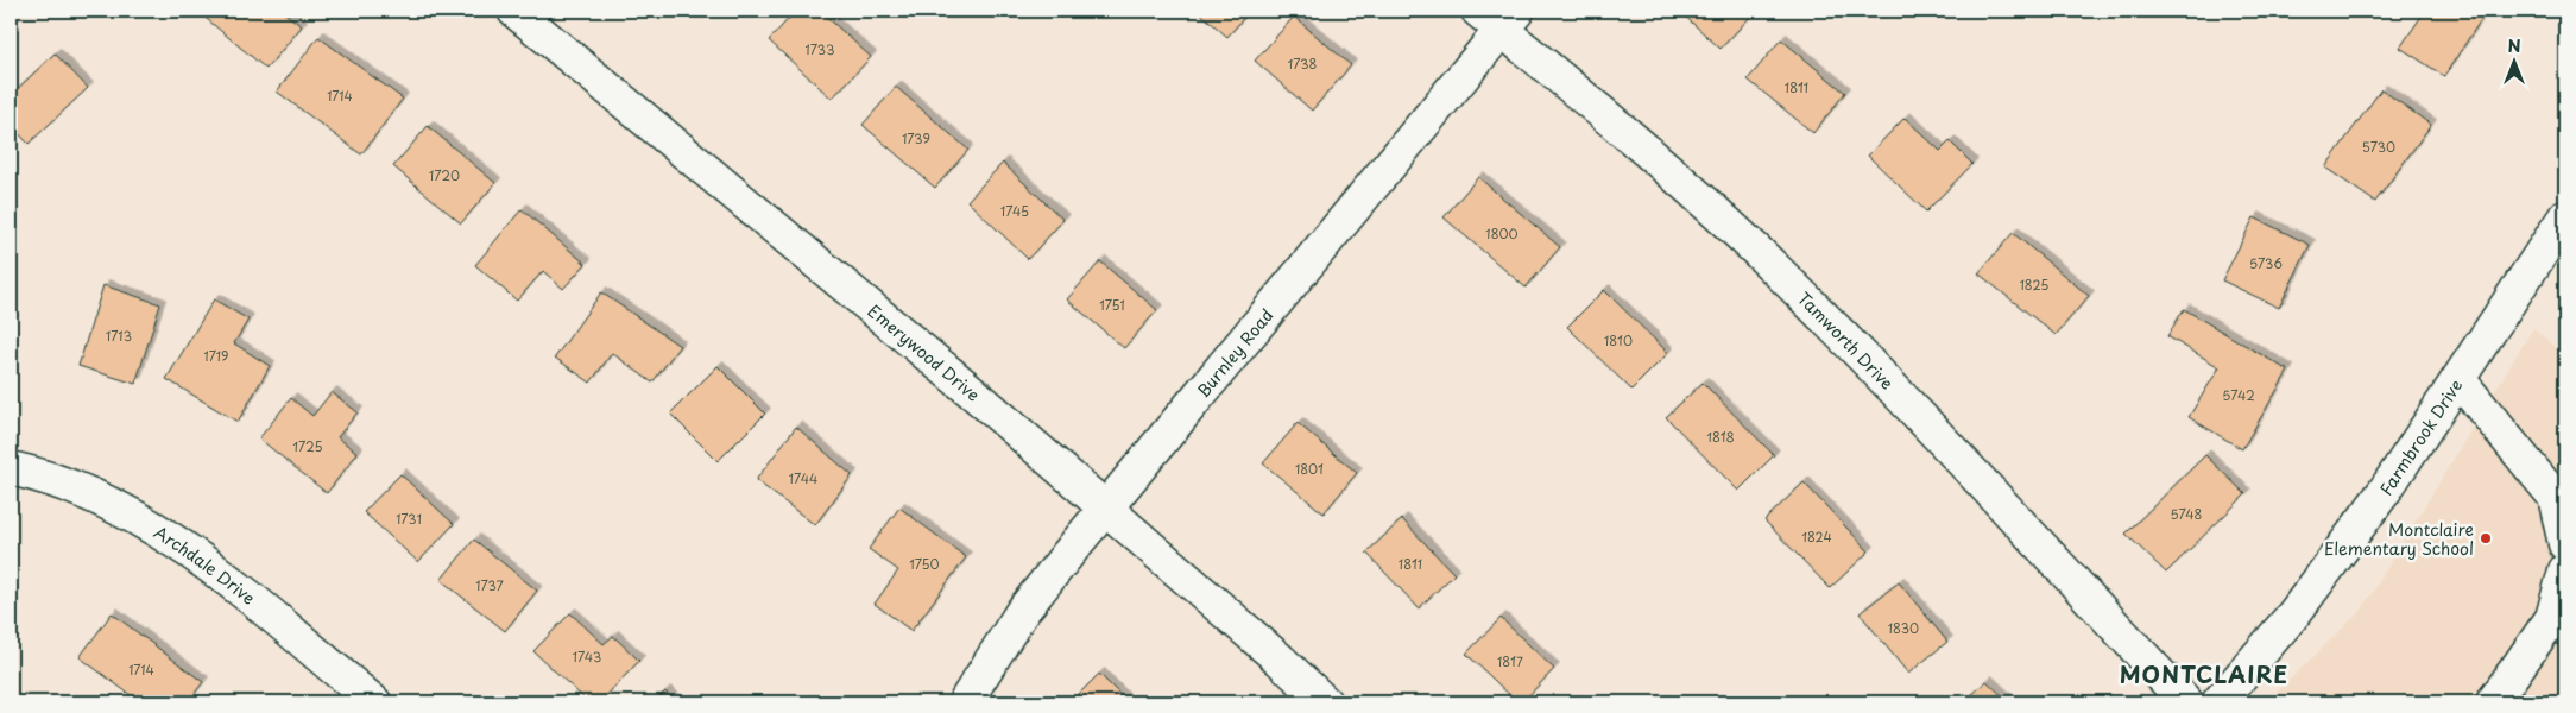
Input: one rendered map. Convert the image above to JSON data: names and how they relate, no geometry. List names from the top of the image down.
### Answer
{
  "streets": {
    "street": [
      "Tamworth Drive",
      "Emerywood Drive",
      "Burnley Road",
      "Farmbrook Drive",
      "Archdale Drive"
    ]
  },
  "crossings": [
    ["Tamworth Drive", "Burnley Road"],
    ["Emerywood Drive", "Burnley Road"]
  ],
  "districts": ["MONTCLAIRE"],
  "places": ["Montclaire Elementary School"],
  "house_numbers": [
    "1733",
    "1738",
    "1811",
    "1714",
    "1739",
    "5730",
    "1720",
    "1745",
    "1800",
    "5736",
    "1825",
    "1751",
    "1713",
    "1810",
    "1719",
    "5742",
    "1818",
    "1725",
    "1801",
    "1744",
    "5748",
    "1731",
    "1824",
    "1750",
    "1811",
    "1737",
    "1830",
    "1743",
    "1817",
    "1714"
  ],
  "north": "top"
}
